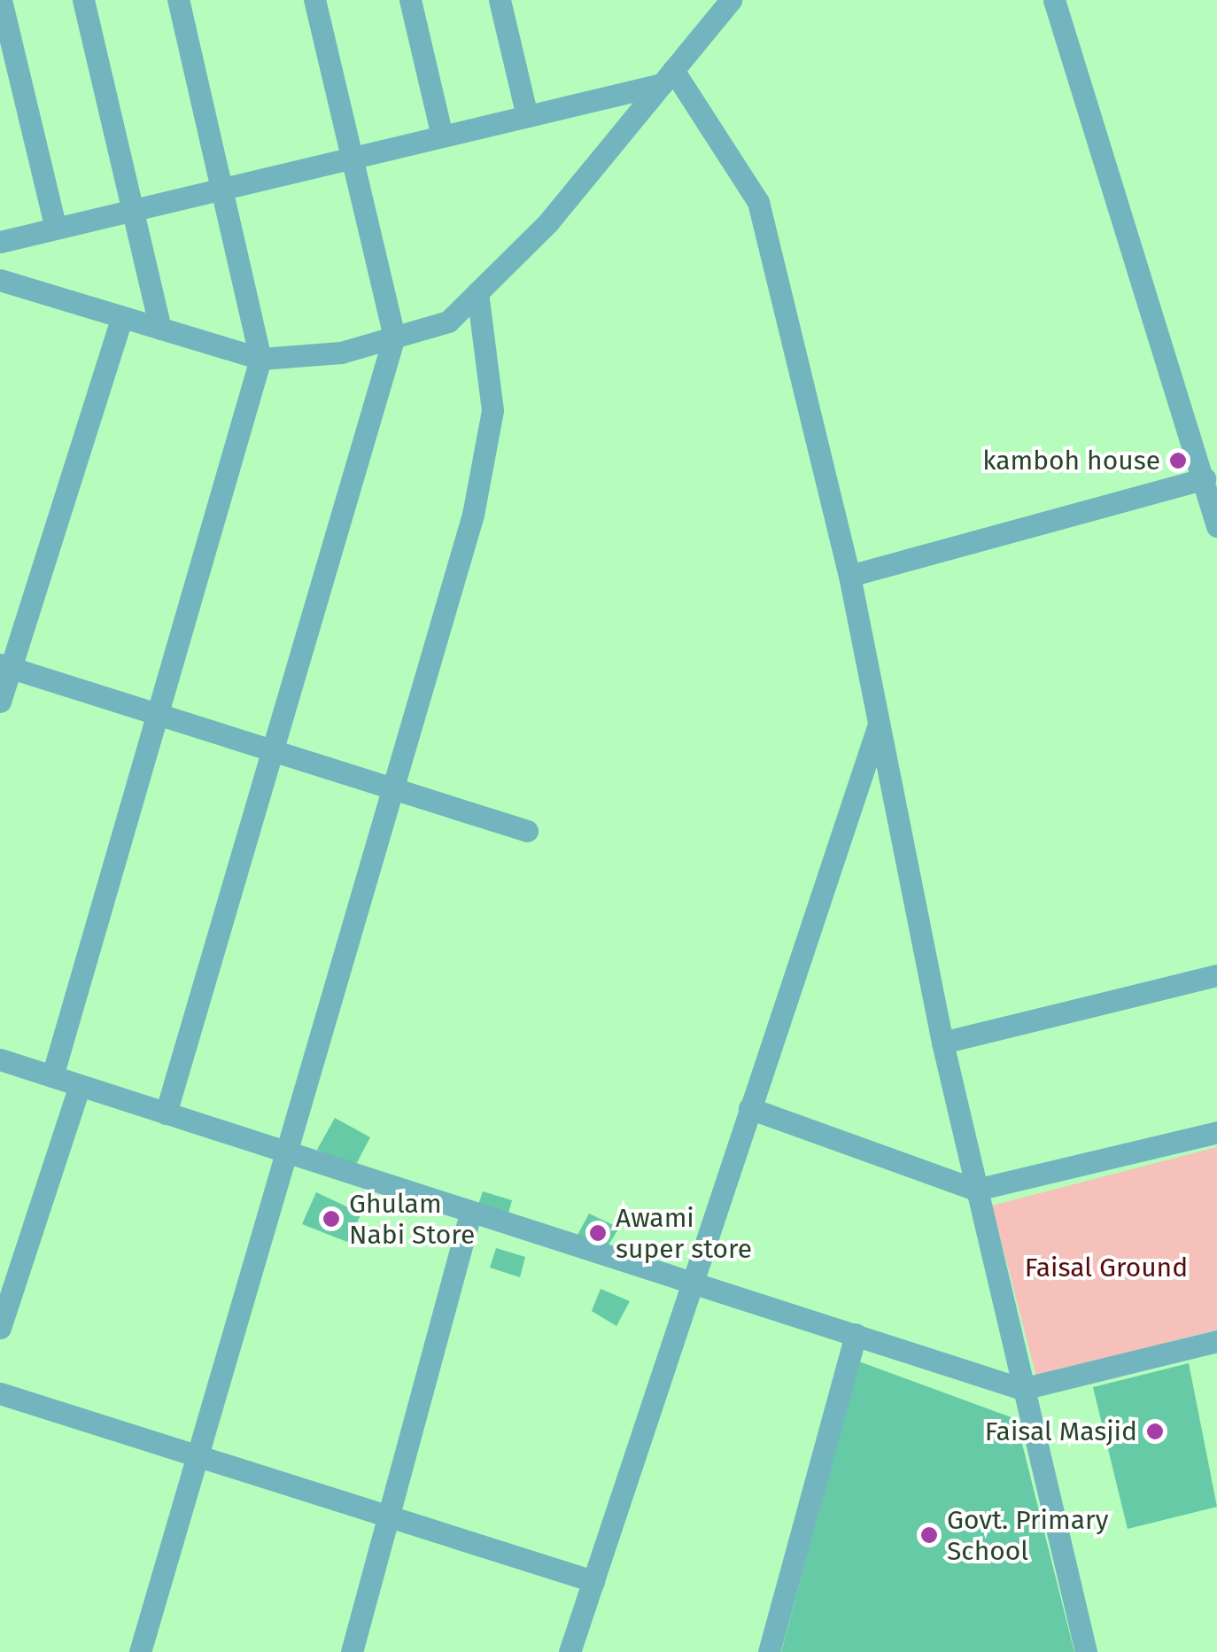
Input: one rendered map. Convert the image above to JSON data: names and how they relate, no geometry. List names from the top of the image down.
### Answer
{
  "parks": ["Faisal Ground"],
  "places": [
    "kamboh house",
    "Ghulam Nabi Store",
    "Awami super store",
    "Faisal Masjid",
    "Govt. Primary School"
  ]
}
